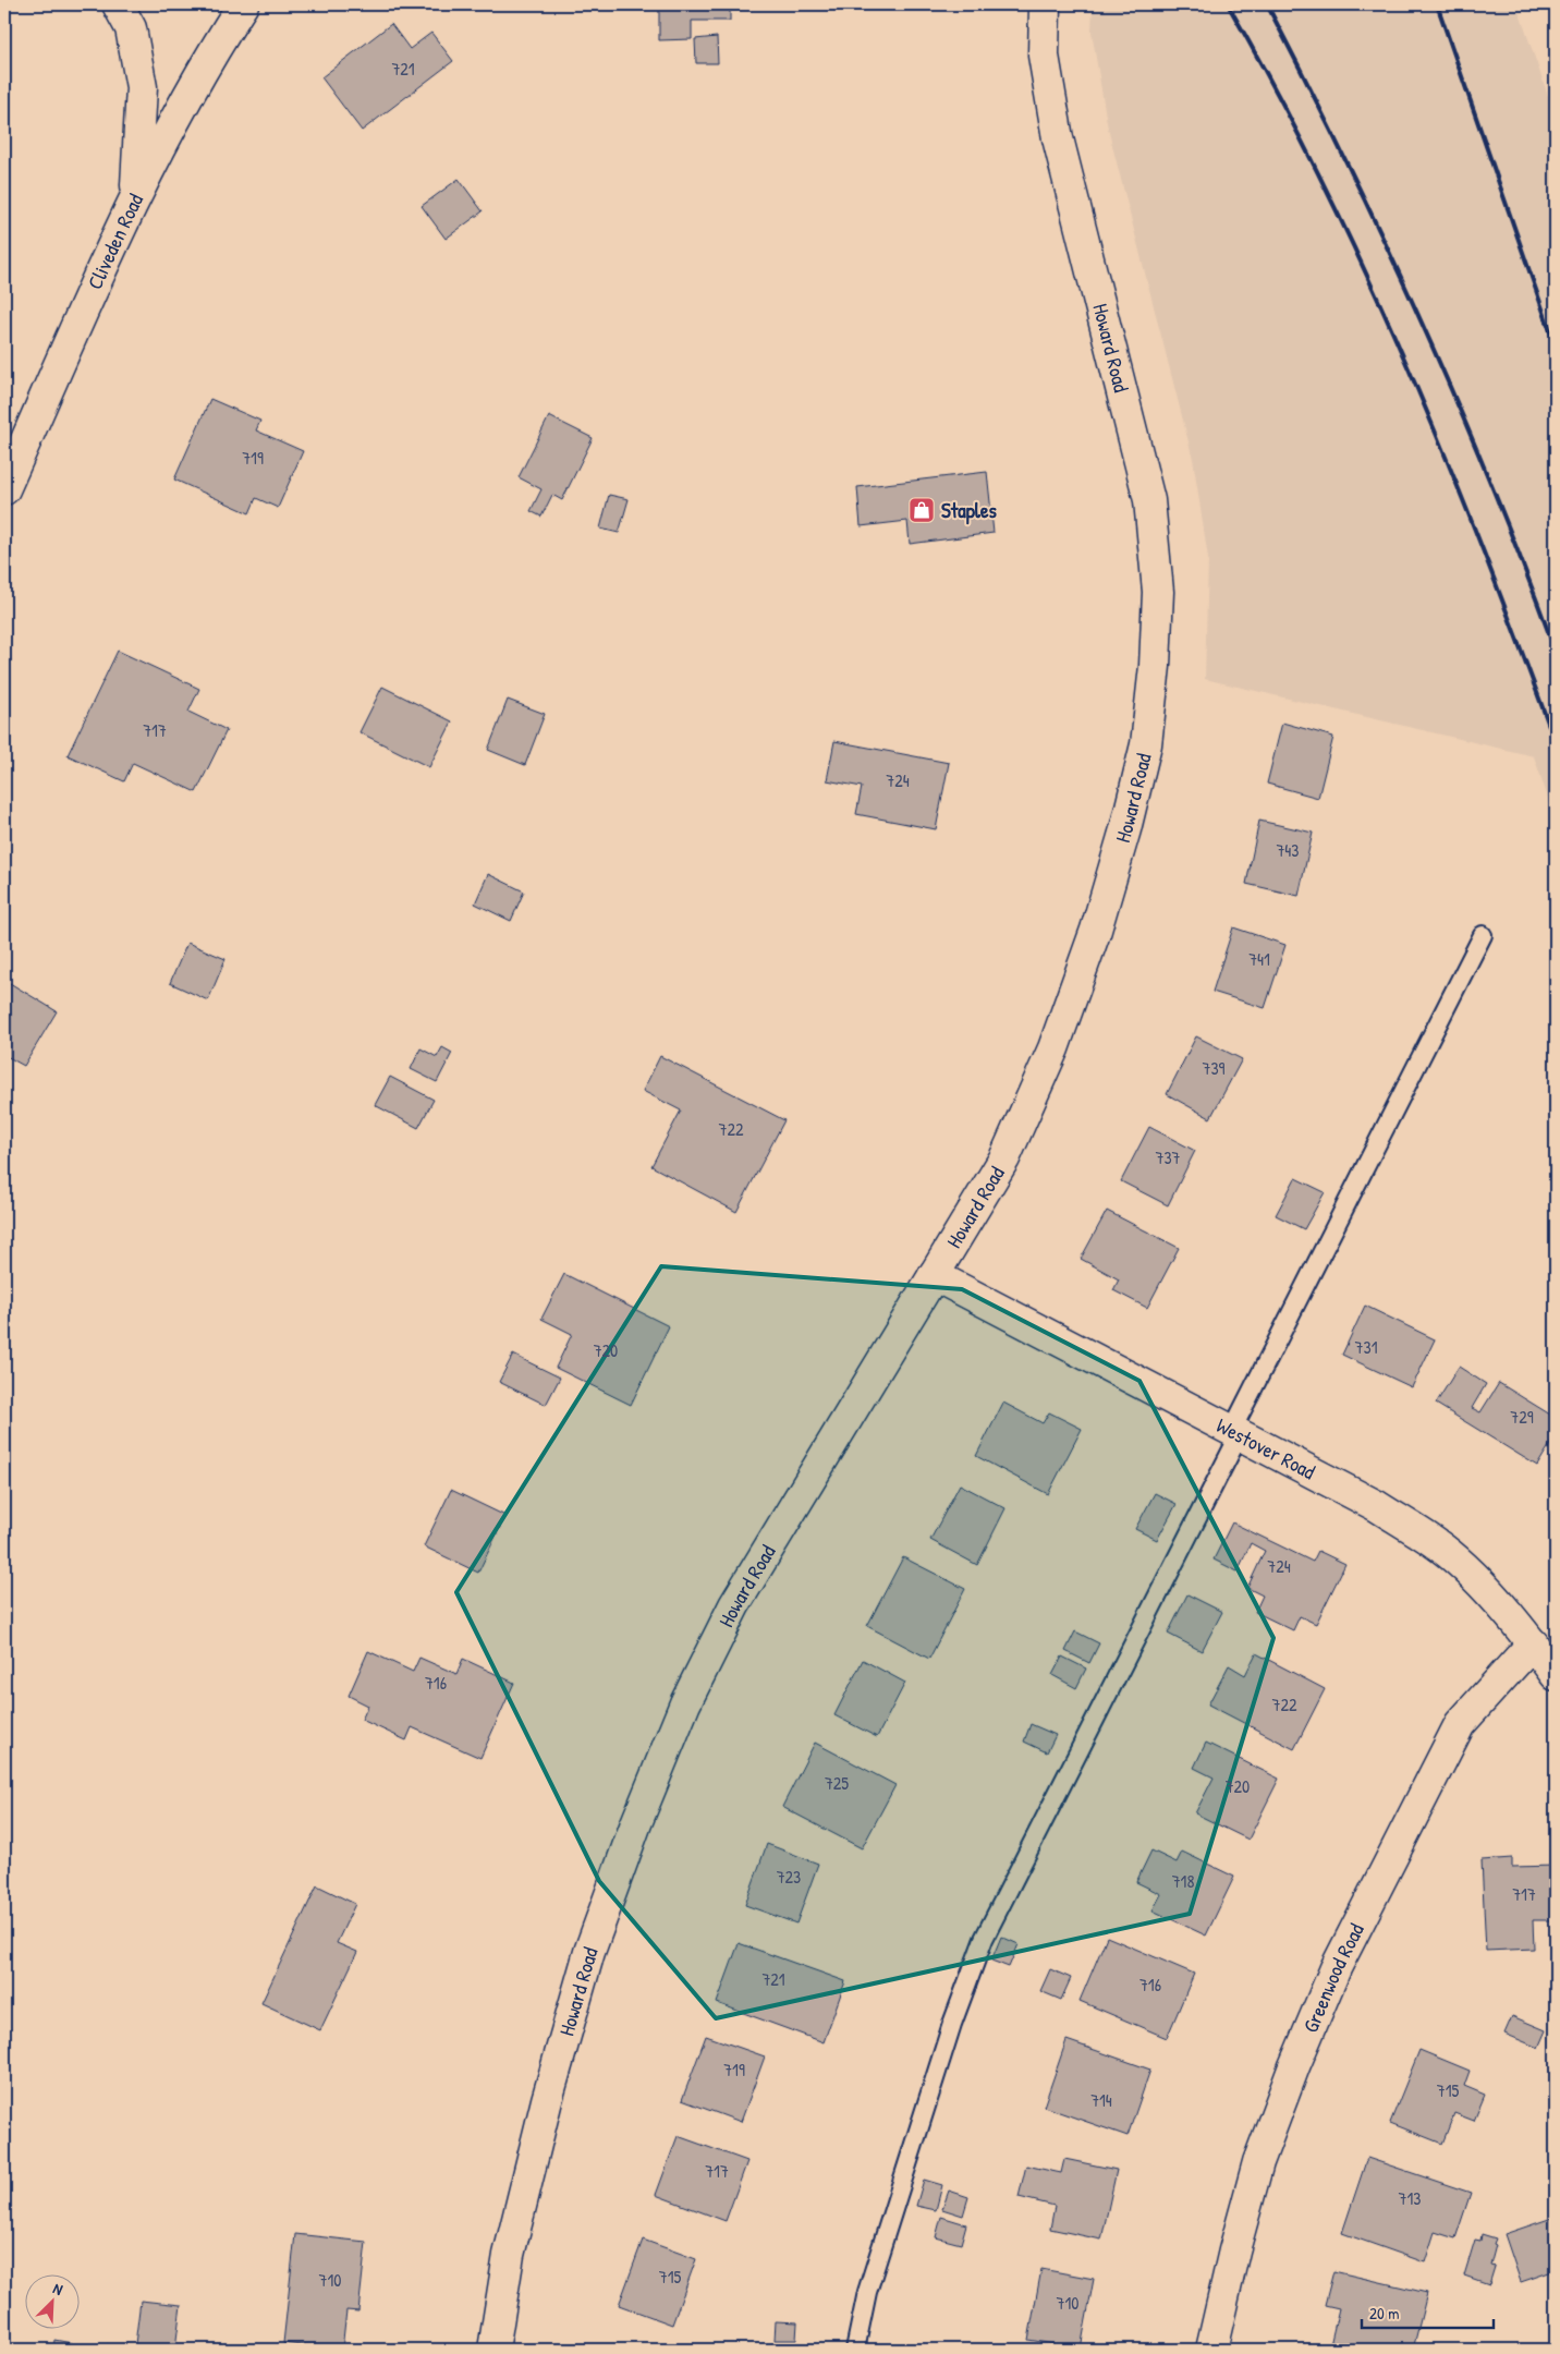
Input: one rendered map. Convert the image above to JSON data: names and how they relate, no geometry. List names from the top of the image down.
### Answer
{
  "streets": {
    "street": [
      "Cliveden Road",
      "Howard Road",
      "Westover Road",
      "Greenwood Road"
    ]
  },
  "crossings": [
    ["Howard Road", "Westover Road"],
    ["Westover Road", "Greenwood Road"]
  ],
  "places": {
    "shop": ["Staples"]
  },
  "house_numbers": [
    "721",
    "719",
    "717",
    "724",
    "743",
    "741",
    "739",
    "722",
    "737",
    "731",
    "720",
    "729",
    "724",
    "716",
    "722",
    "725",
    "720",
    "723",
    "718",
    "717",
    "721",
    "716",
    "719",
    "715",
    "714",
    "717",
    "713",
    "715",
    "710",
    "710"
  ],
  "scale_bar": "20 m",
  "north": "top right"
}
